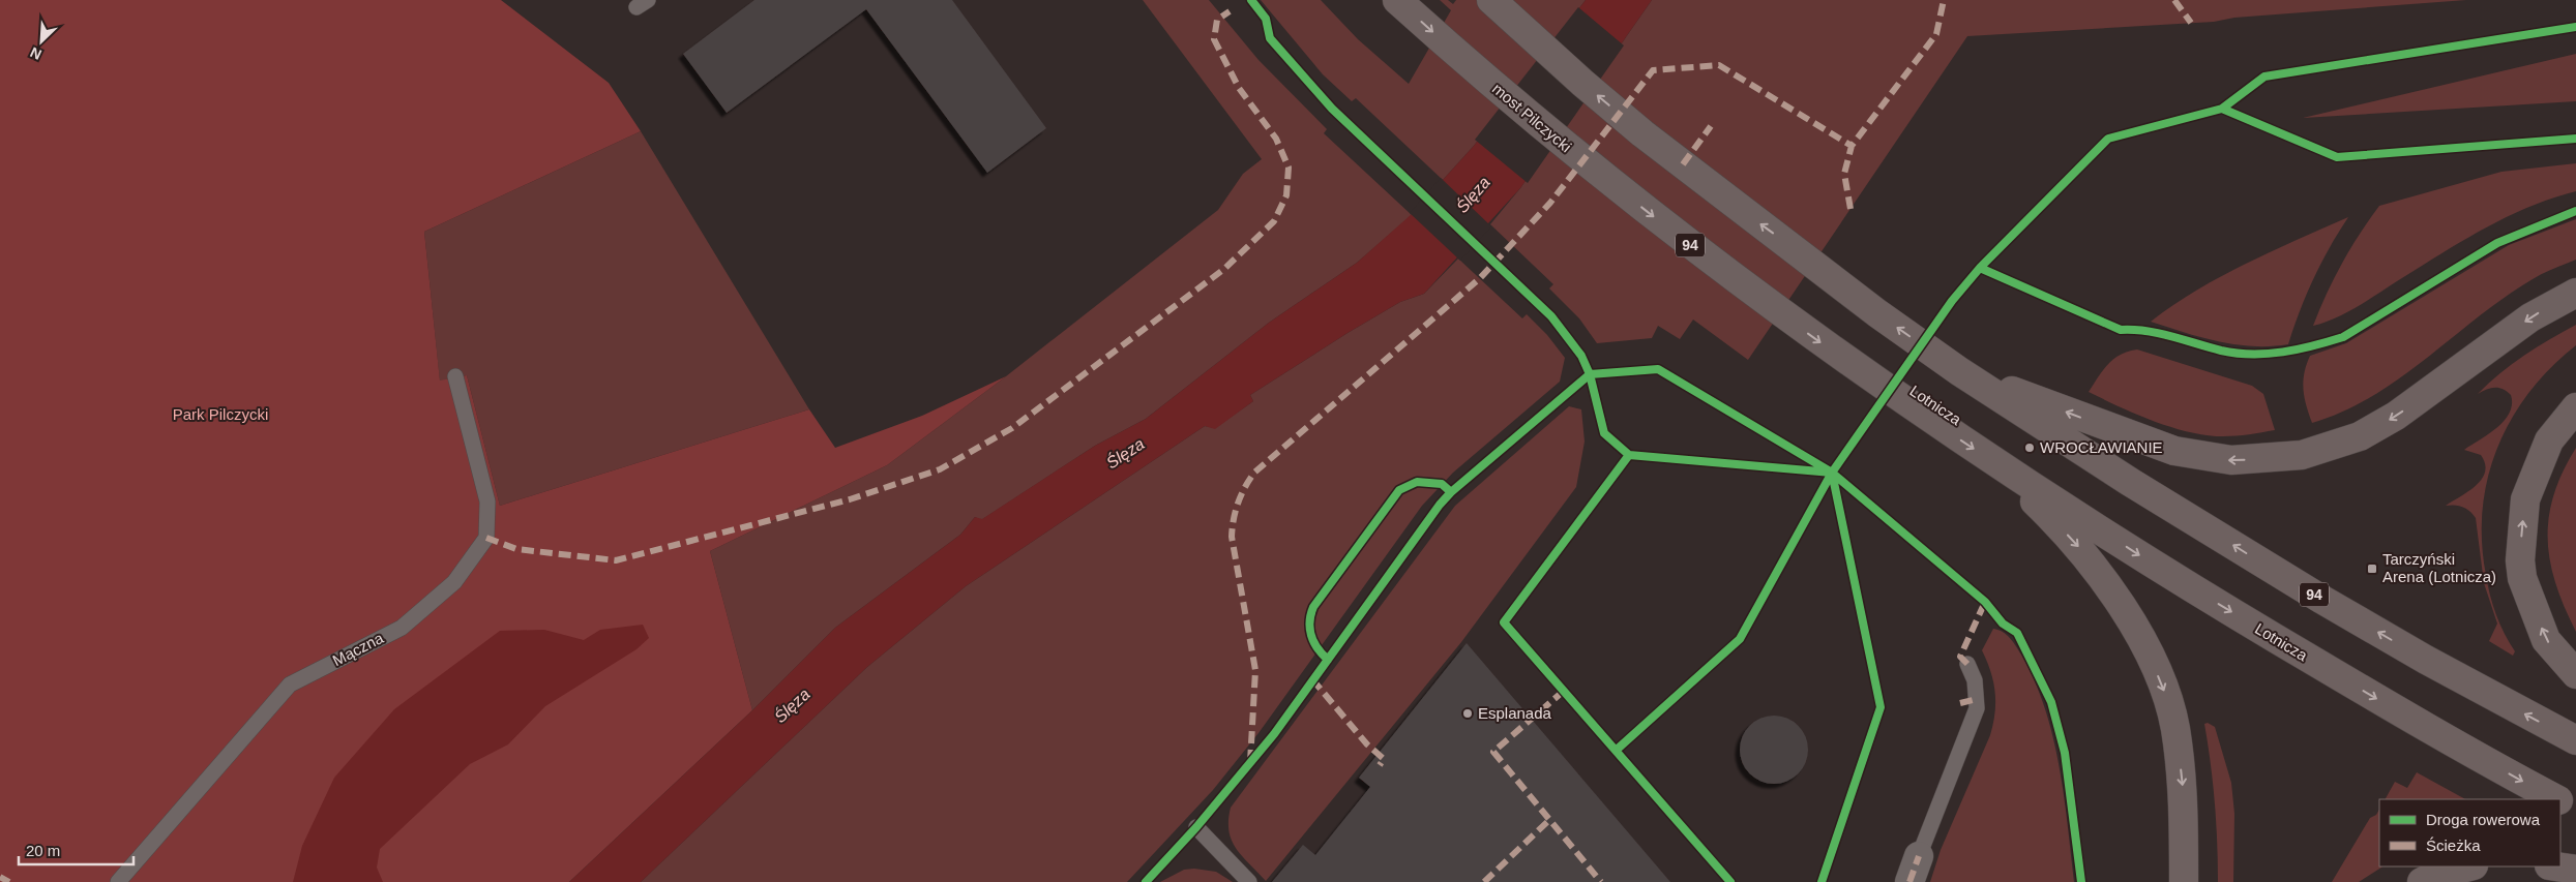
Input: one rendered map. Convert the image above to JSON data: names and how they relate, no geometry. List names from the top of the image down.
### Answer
{
  "streets": {
    "main road": ["most Pilczycki", "94", "Lotnicza"],
    "lane": ["Mączna"]
  },
  "crossings": [
    ["most Pilczycki", "Lotnicza"]
  ],
  "water": ["Ślęza"],
  "parks": ["Park Pilczycki"],
  "places": {
    "other": ["WROCŁAWIANIE", "Esplanada"],
    "transit": ["Tarczyński Arena (Lotnicza)"]
  },
  "legend": ["Droga rowerowa", "Ścieżka"],
  "scale_bar": "20 m",
  "north": "bottom left"
}
